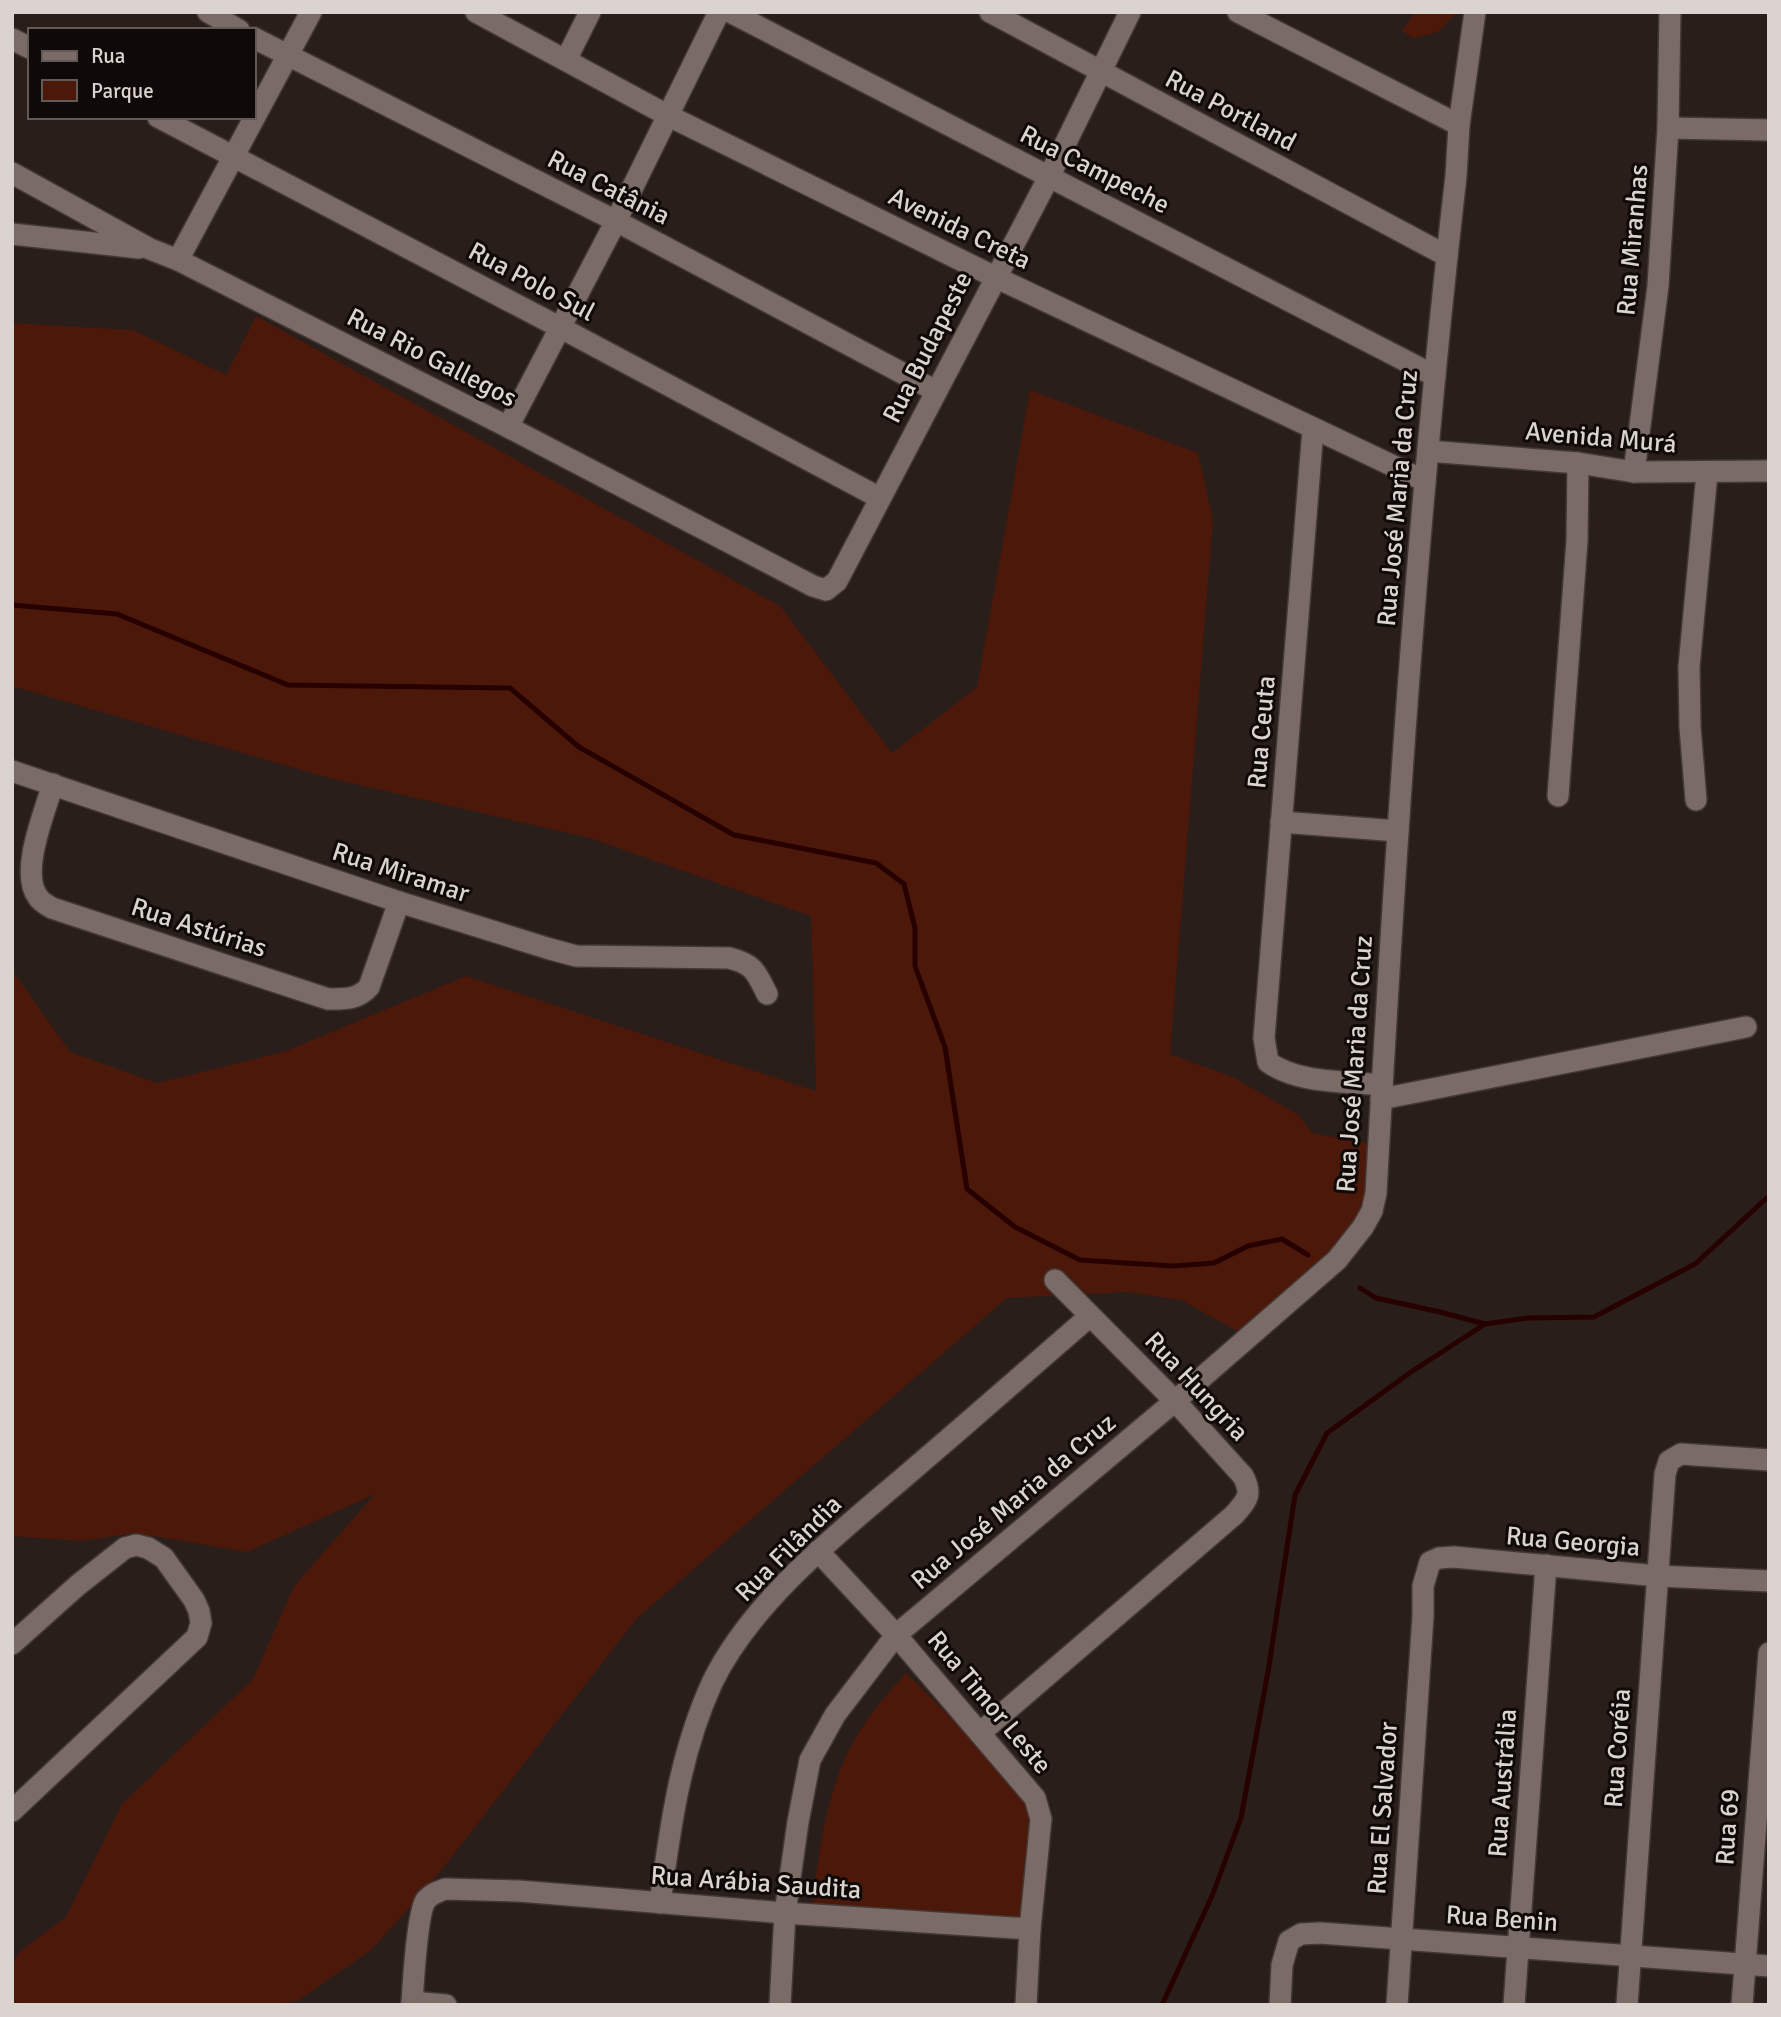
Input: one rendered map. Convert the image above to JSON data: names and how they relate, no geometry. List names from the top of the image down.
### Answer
{
  "streets": {
    "street": [
      "Rua Portland",
      "Rua Campeche",
      "Rua Catânia",
      "Avenida Creta",
      "Rua Miranhas",
      "Rua Polo Sul",
      "Rua Budapeste",
      "Rua Rio Gallegos",
      "Avenida Murá",
      "Rua José Maria da Cruz",
      "Rua Ceuta",
      "Rua Miramar",
      "Rua Astúrias",
      "Rua Hungria",
      "Rua Georgia",
      "Rua Filândia",
      "Rua Timor Leste",
      "Rua Coréia",
      "Rua Austrália",
      "Rua El Salvador",
      "Rua 69",
      "Rua Arábia Saudita",
      "Rua Benin"
    ]
  },
  "crossings": [
    ["Rua Portland", "Rua Budapeste"],
    ["Rua Portland", "Rua José Maria da Cruz"],
    ["Rua Campeche", "Rua Budapeste"],
    ["Rua Campeche", "Rua José Maria da Cruz"],
    ["Rua Catânia", "Rua Budapeste"],
    ["Avenida Creta", "Rua Budapeste"],
    ["Avenida Creta", "Rua José Maria da Cruz"],
    ["Avenida Creta", "Rua Ceuta"],
    ["Rua Miranhas", "Avenida Murá"],
    ["Rua Polo Sul", "Rua Budapeste"],
    ["Rua Budapeste", "Rua Rio Gallegos"],
    ["Avenida Murá", "Rua José Maria da Cruz"],
    ["Rua José Maria da Cruz", "Rua Ceuta"],
    ["Rua José Maria da Cruz", "Rua Hungria"],
    ["Rua José Maria da Cruz", "Rua Timor Leste"],
    ["Rua José Maria da Cruz", "Rua Arábia Saudita"],
    ["Rua Miramar", "Rua Astúrias"],
    ["Rua Hungria", "Rua Filândia"],
    ["Rua Hungria", "Rua Timor Leste"],
    ["Rua Georgia", "Rua Coréia"],
    ["Rua Georgia", "Rua Austrália"],
    ["Rua Georgia", "Rua El Salvador"],
    ["Rua Filândia", "Rua Timor Leste"],
    ["Rua Filândia", "Rua Arábia Saudita"],
    ["Rua Timor Leste", "Rua Arábia Saudita"],
    ["Rua Coréia", "Rua Benin"],
    ["Rua Austrália", "Rua Benin"],
    ["Rua El Salvador", "Rua Benin"],
    ["Rua 69", "Rua Benin"]
  ],
  "legend": ["Rua", "Parque"]
}
